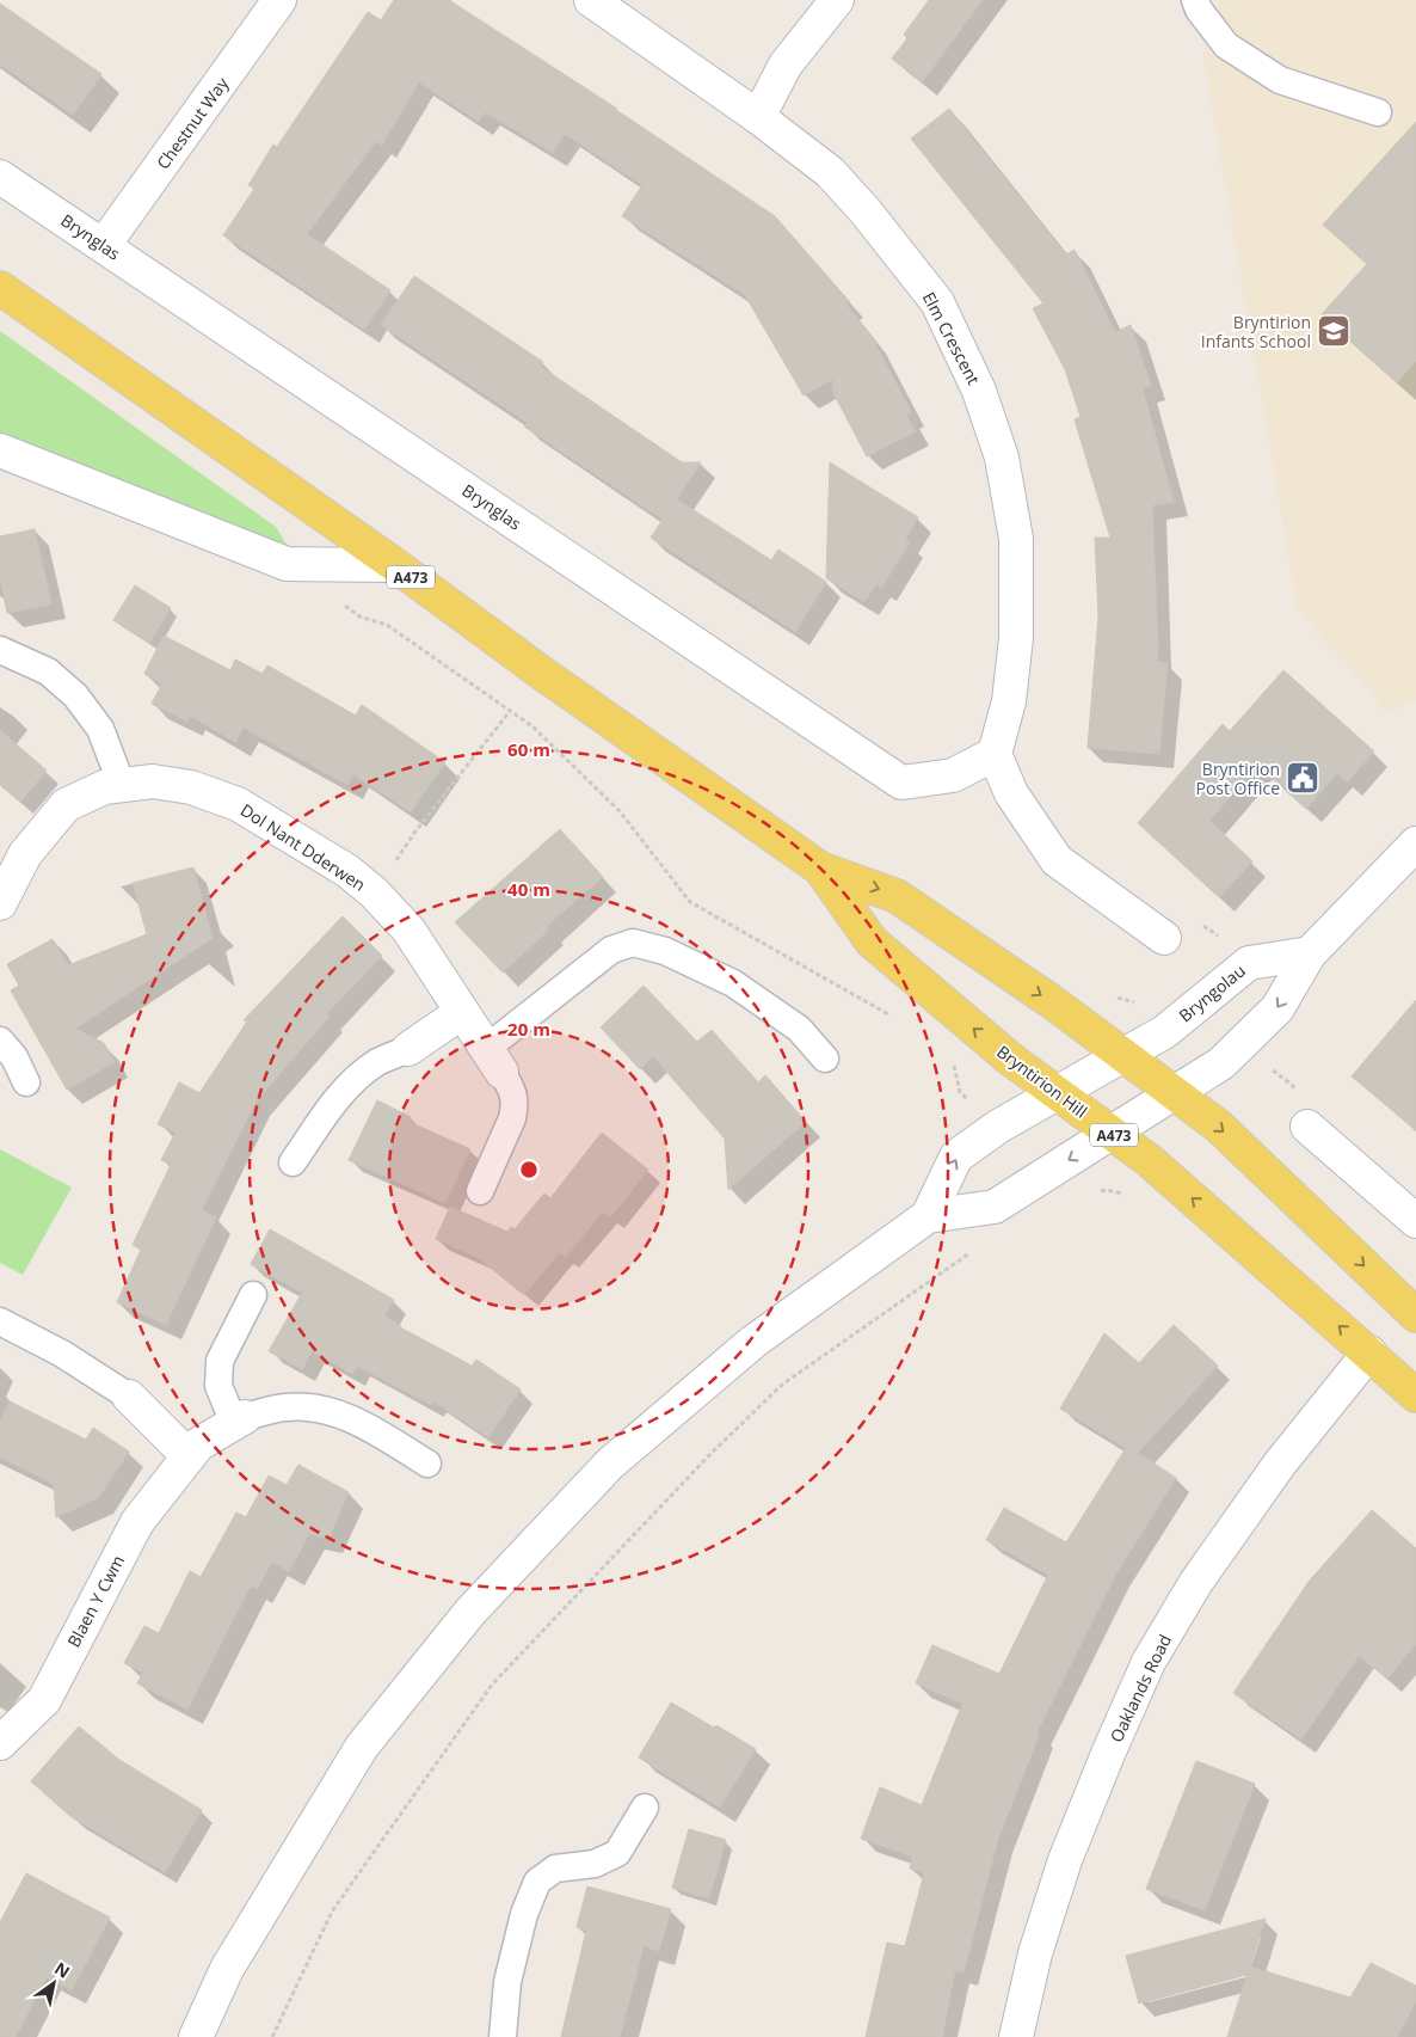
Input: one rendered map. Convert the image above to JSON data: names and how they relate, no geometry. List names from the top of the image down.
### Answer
{
  "streets": {
    "main road": ["A473", "Bryntirion Hill"],
    "street": [
      "Chestnut Way",
      "Brynglas",
      "Elm Crescent",
      "Dol Nant Dderwen",
      "Bryngolau",
      "Blaen Y Cwm",
      "Oaklands Road"
    ]
  },
  "crossings": [
    ["Chestnut Way", "Brynglas"],
    ["Brynglas", "Elm Crescent"],
    ["A473", "Bryngolau"],
    ["A473", "Bryntirion Hill"],
    ["Bryngolau", "Bryntirion Hill"],
    ["Bryntirion Hill", "Oaklands Road"]
  ],
  "places": {
    "school or university": ["Bryntirion Infants School"],
    "public building": ["Bryntirion Post Office"]
  },
  "north": "top right",
  "rings": ["60 m", "40 m", "20 m"]
}
